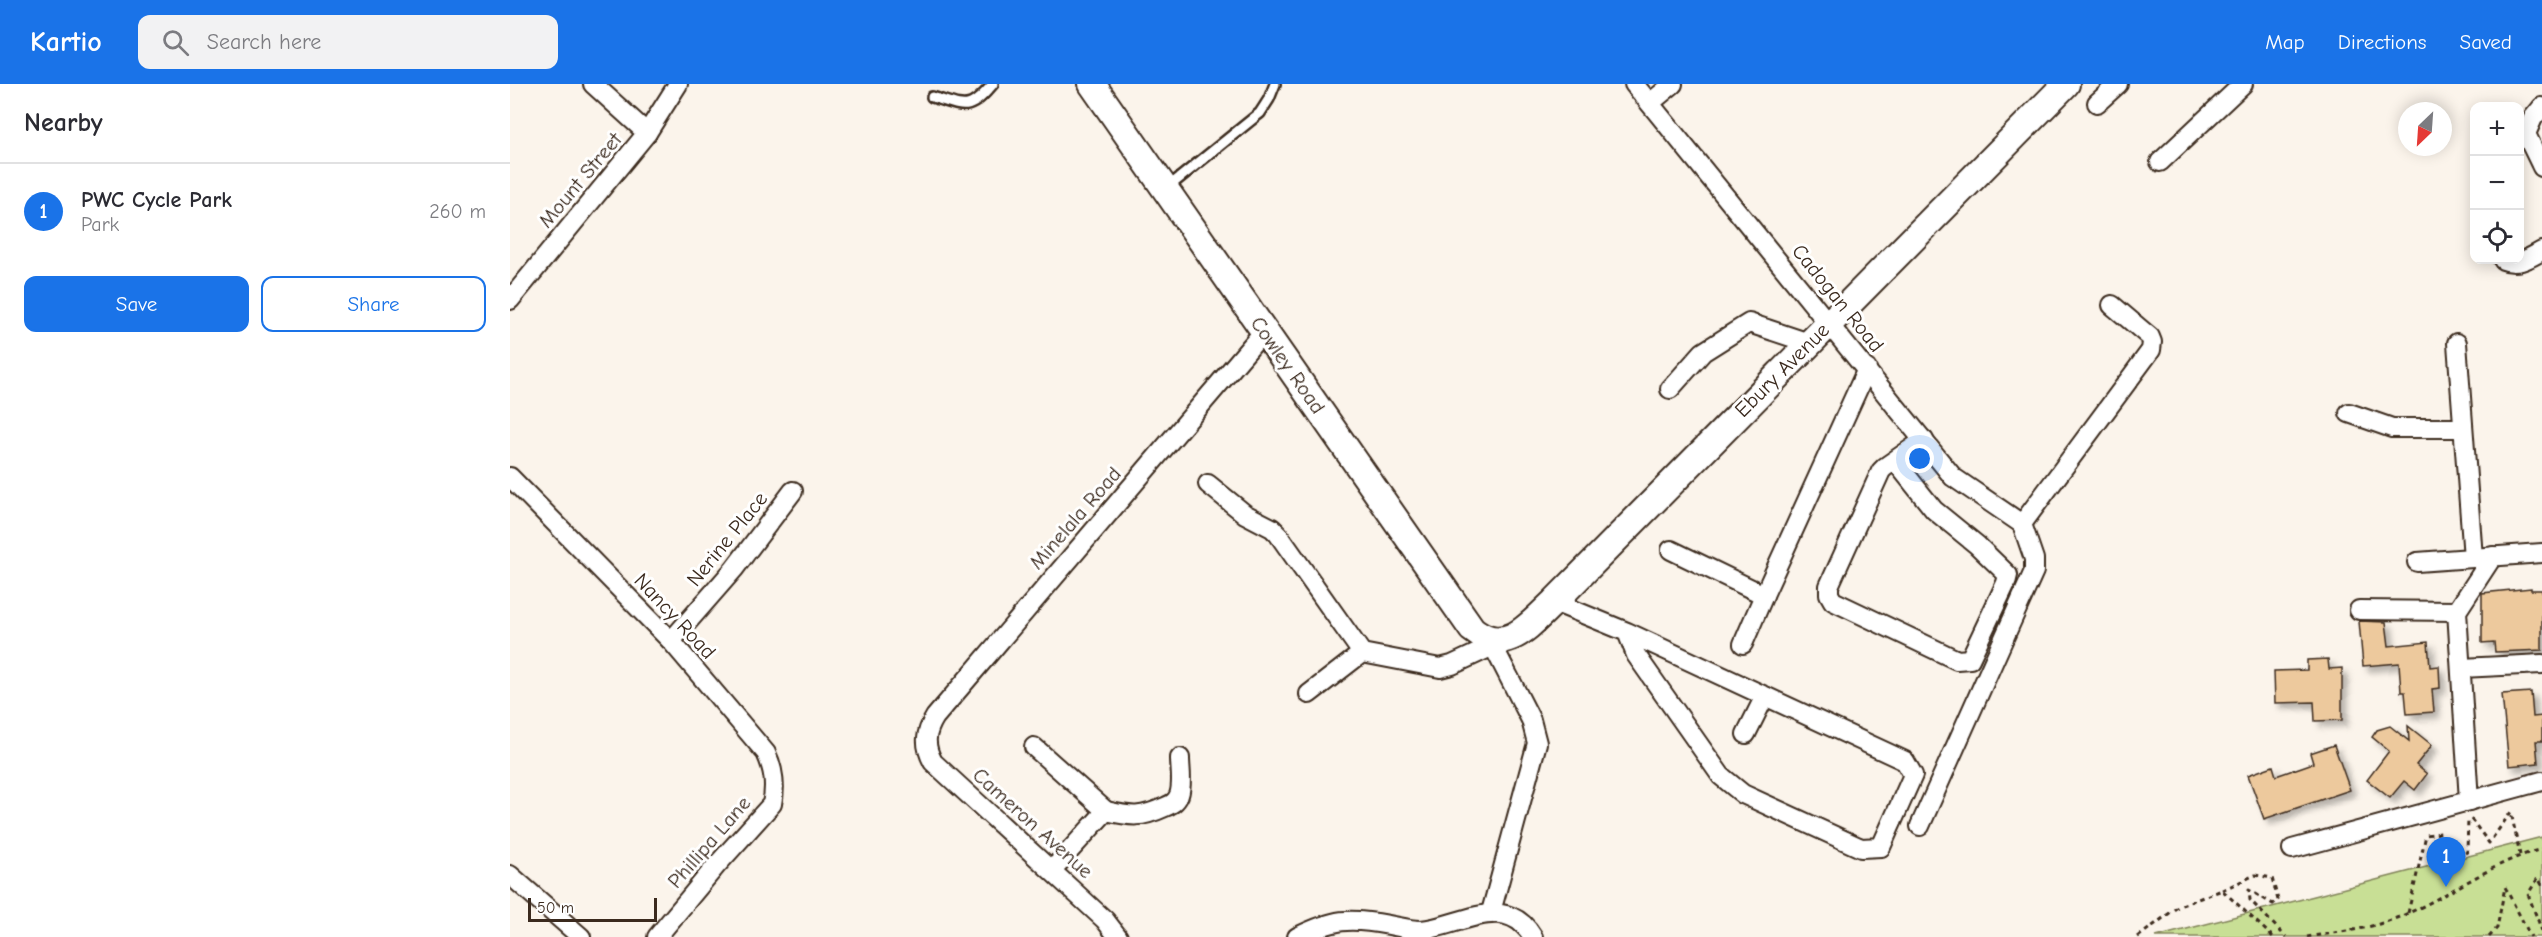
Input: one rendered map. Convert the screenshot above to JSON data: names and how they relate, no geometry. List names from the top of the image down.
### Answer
{
  "streets": {
    "street": [
      "Mount Street",
      "Cadogan Road",
      "Cowley Road",
      "Ebury Avenue",
      "Minelala Road",
      "Nerine Place",
      "Nancy Road",
      "Cameron Avenue",
      "Phillipa Lane"
    ]
  },
  "crossings": [
    ["Cadogan Road", "Ebury Avenue"],
    ["Cowley Road", "Ebury Avenue"],
    ["Cowley Road", "Minelala Road"],
    ["Minelala Road", "Cameron Avenue"],
    ["Nerine Place", "Nancy Road"],
    ["Nancy Road", "Phillipa Lane"]
  ],
  "scale_bar": "50 m",
  "north": "bottom left",
  "page": {
    "header": "Kartio",
    "search": "Search here",
    "nav": ["Map", "Directions", "Saved"],
    "heading": "Nearby",
    "map_buttons": ["+", "−"],
    "list": [
      {
        "mark": "1",
        "name": "PWC Cycle Park",
        "note": "Park",
        "value": "260 m"
      }
    ],
    "buttons": ["Save", "Share"],
    "pins": "1",
    "scale": "50 m"
  }
}
